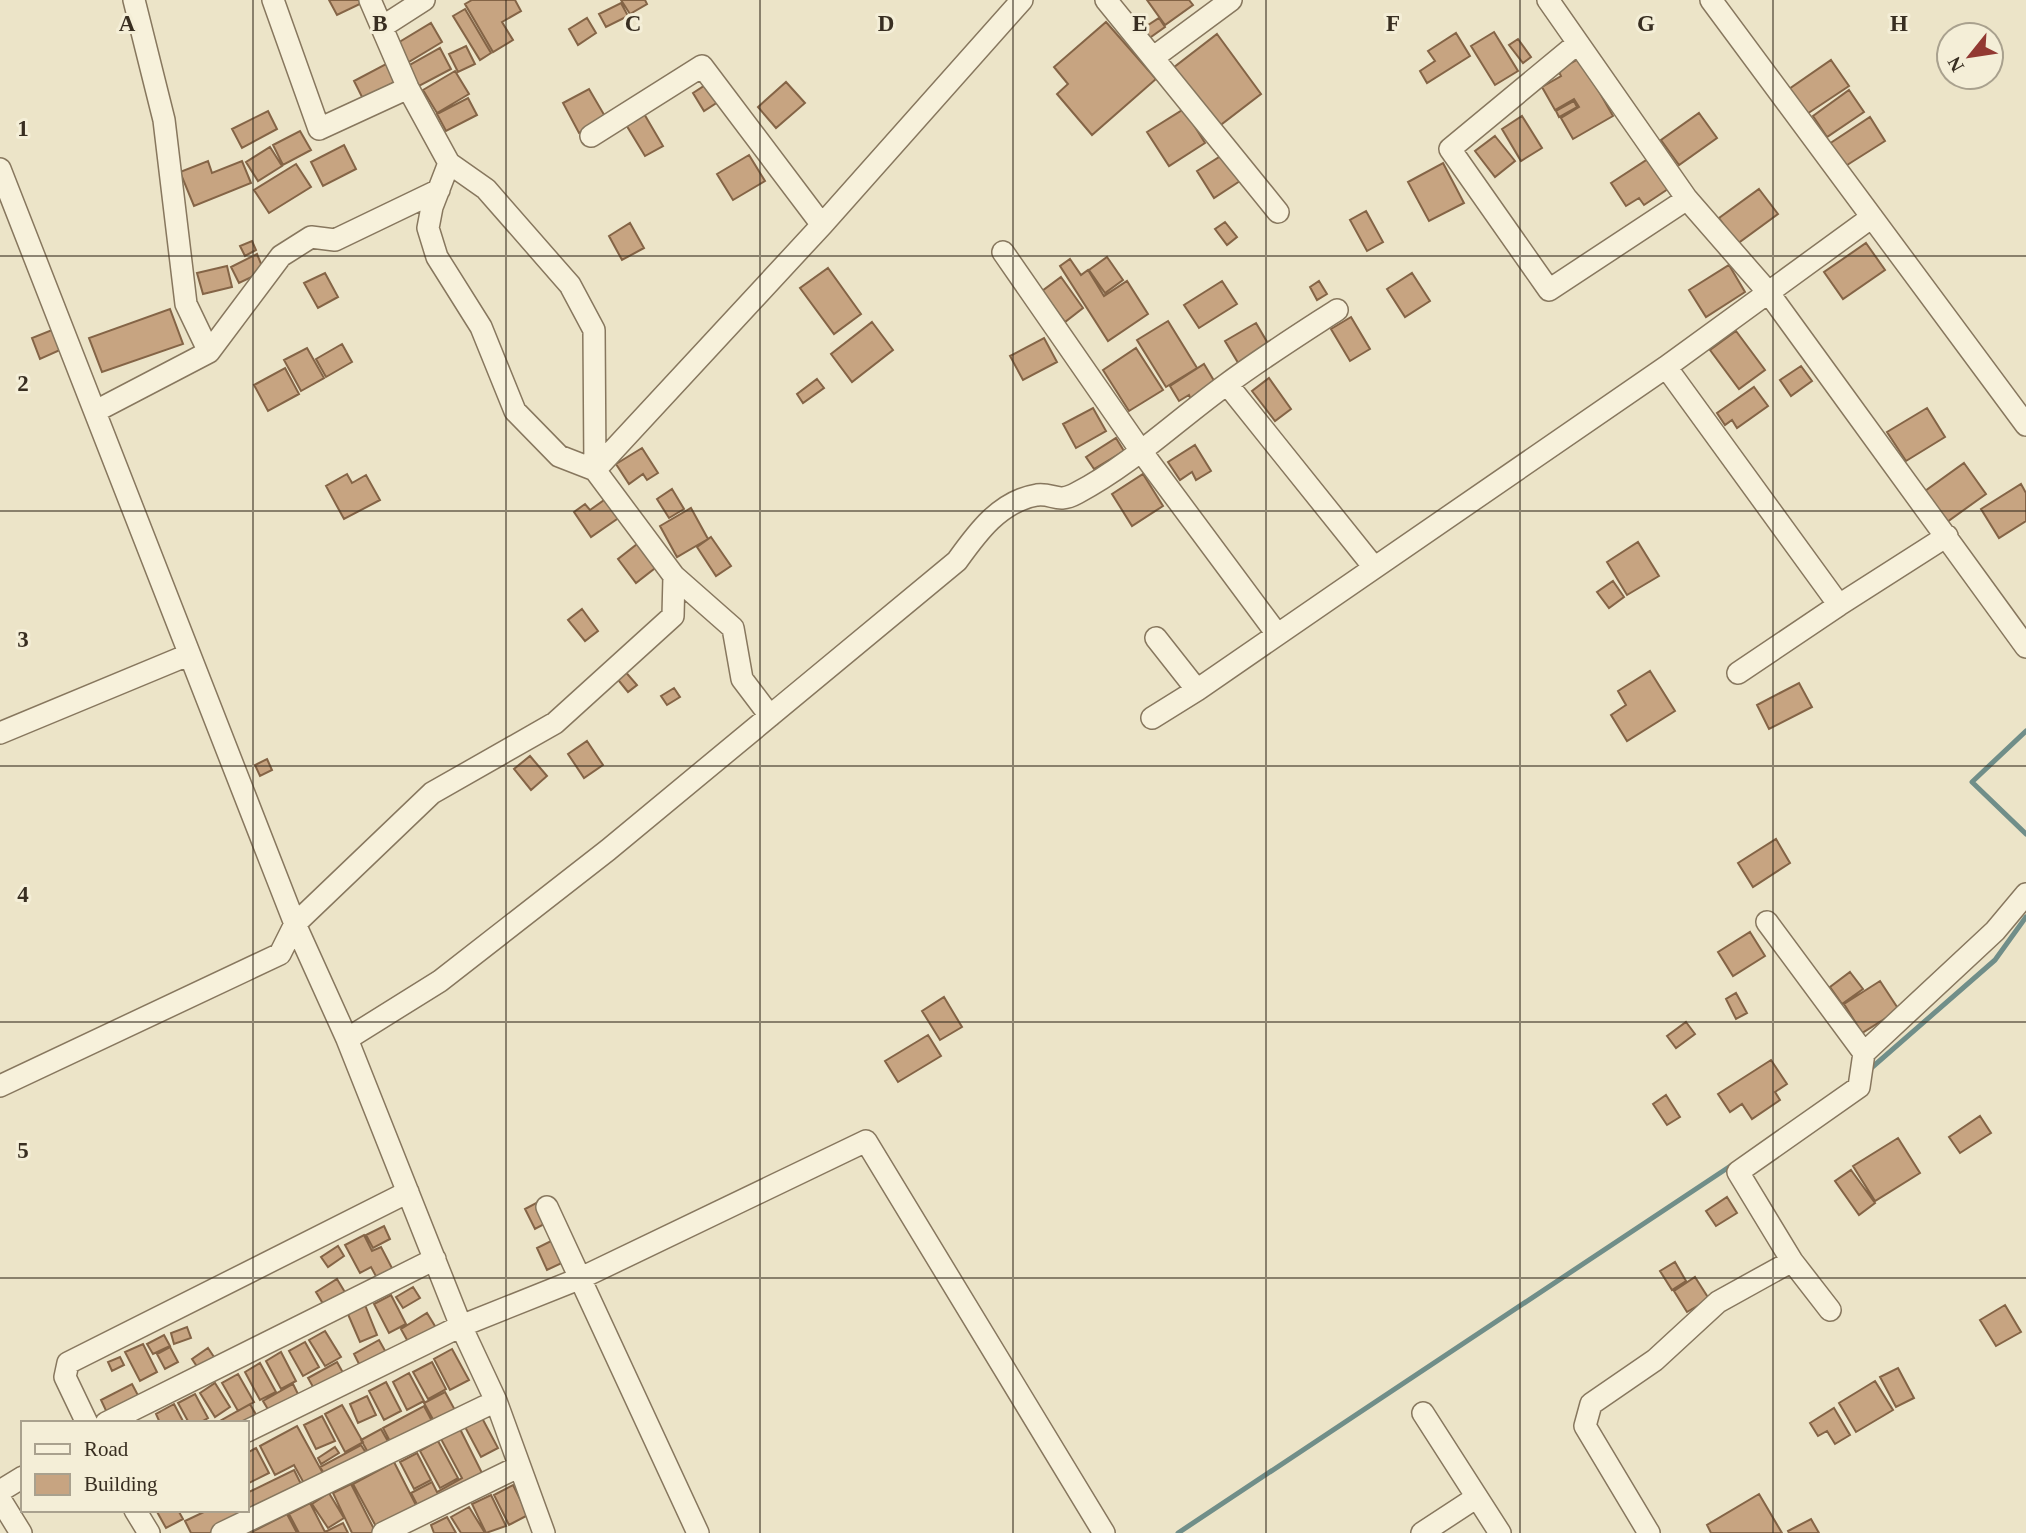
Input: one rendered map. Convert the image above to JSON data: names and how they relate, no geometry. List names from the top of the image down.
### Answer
{
  "legend": ["Road", "Building"],
  "north": "bottom left",
  "grid": {
    "columns": [
      "A",
      "B",
      "C",
      "D",
      "E",
      "F",
      "G",
      "H"
    ],
    "rows": [
      "1",
      "2",
      "3",
      "4",
      "5"
    ]
  }
}
